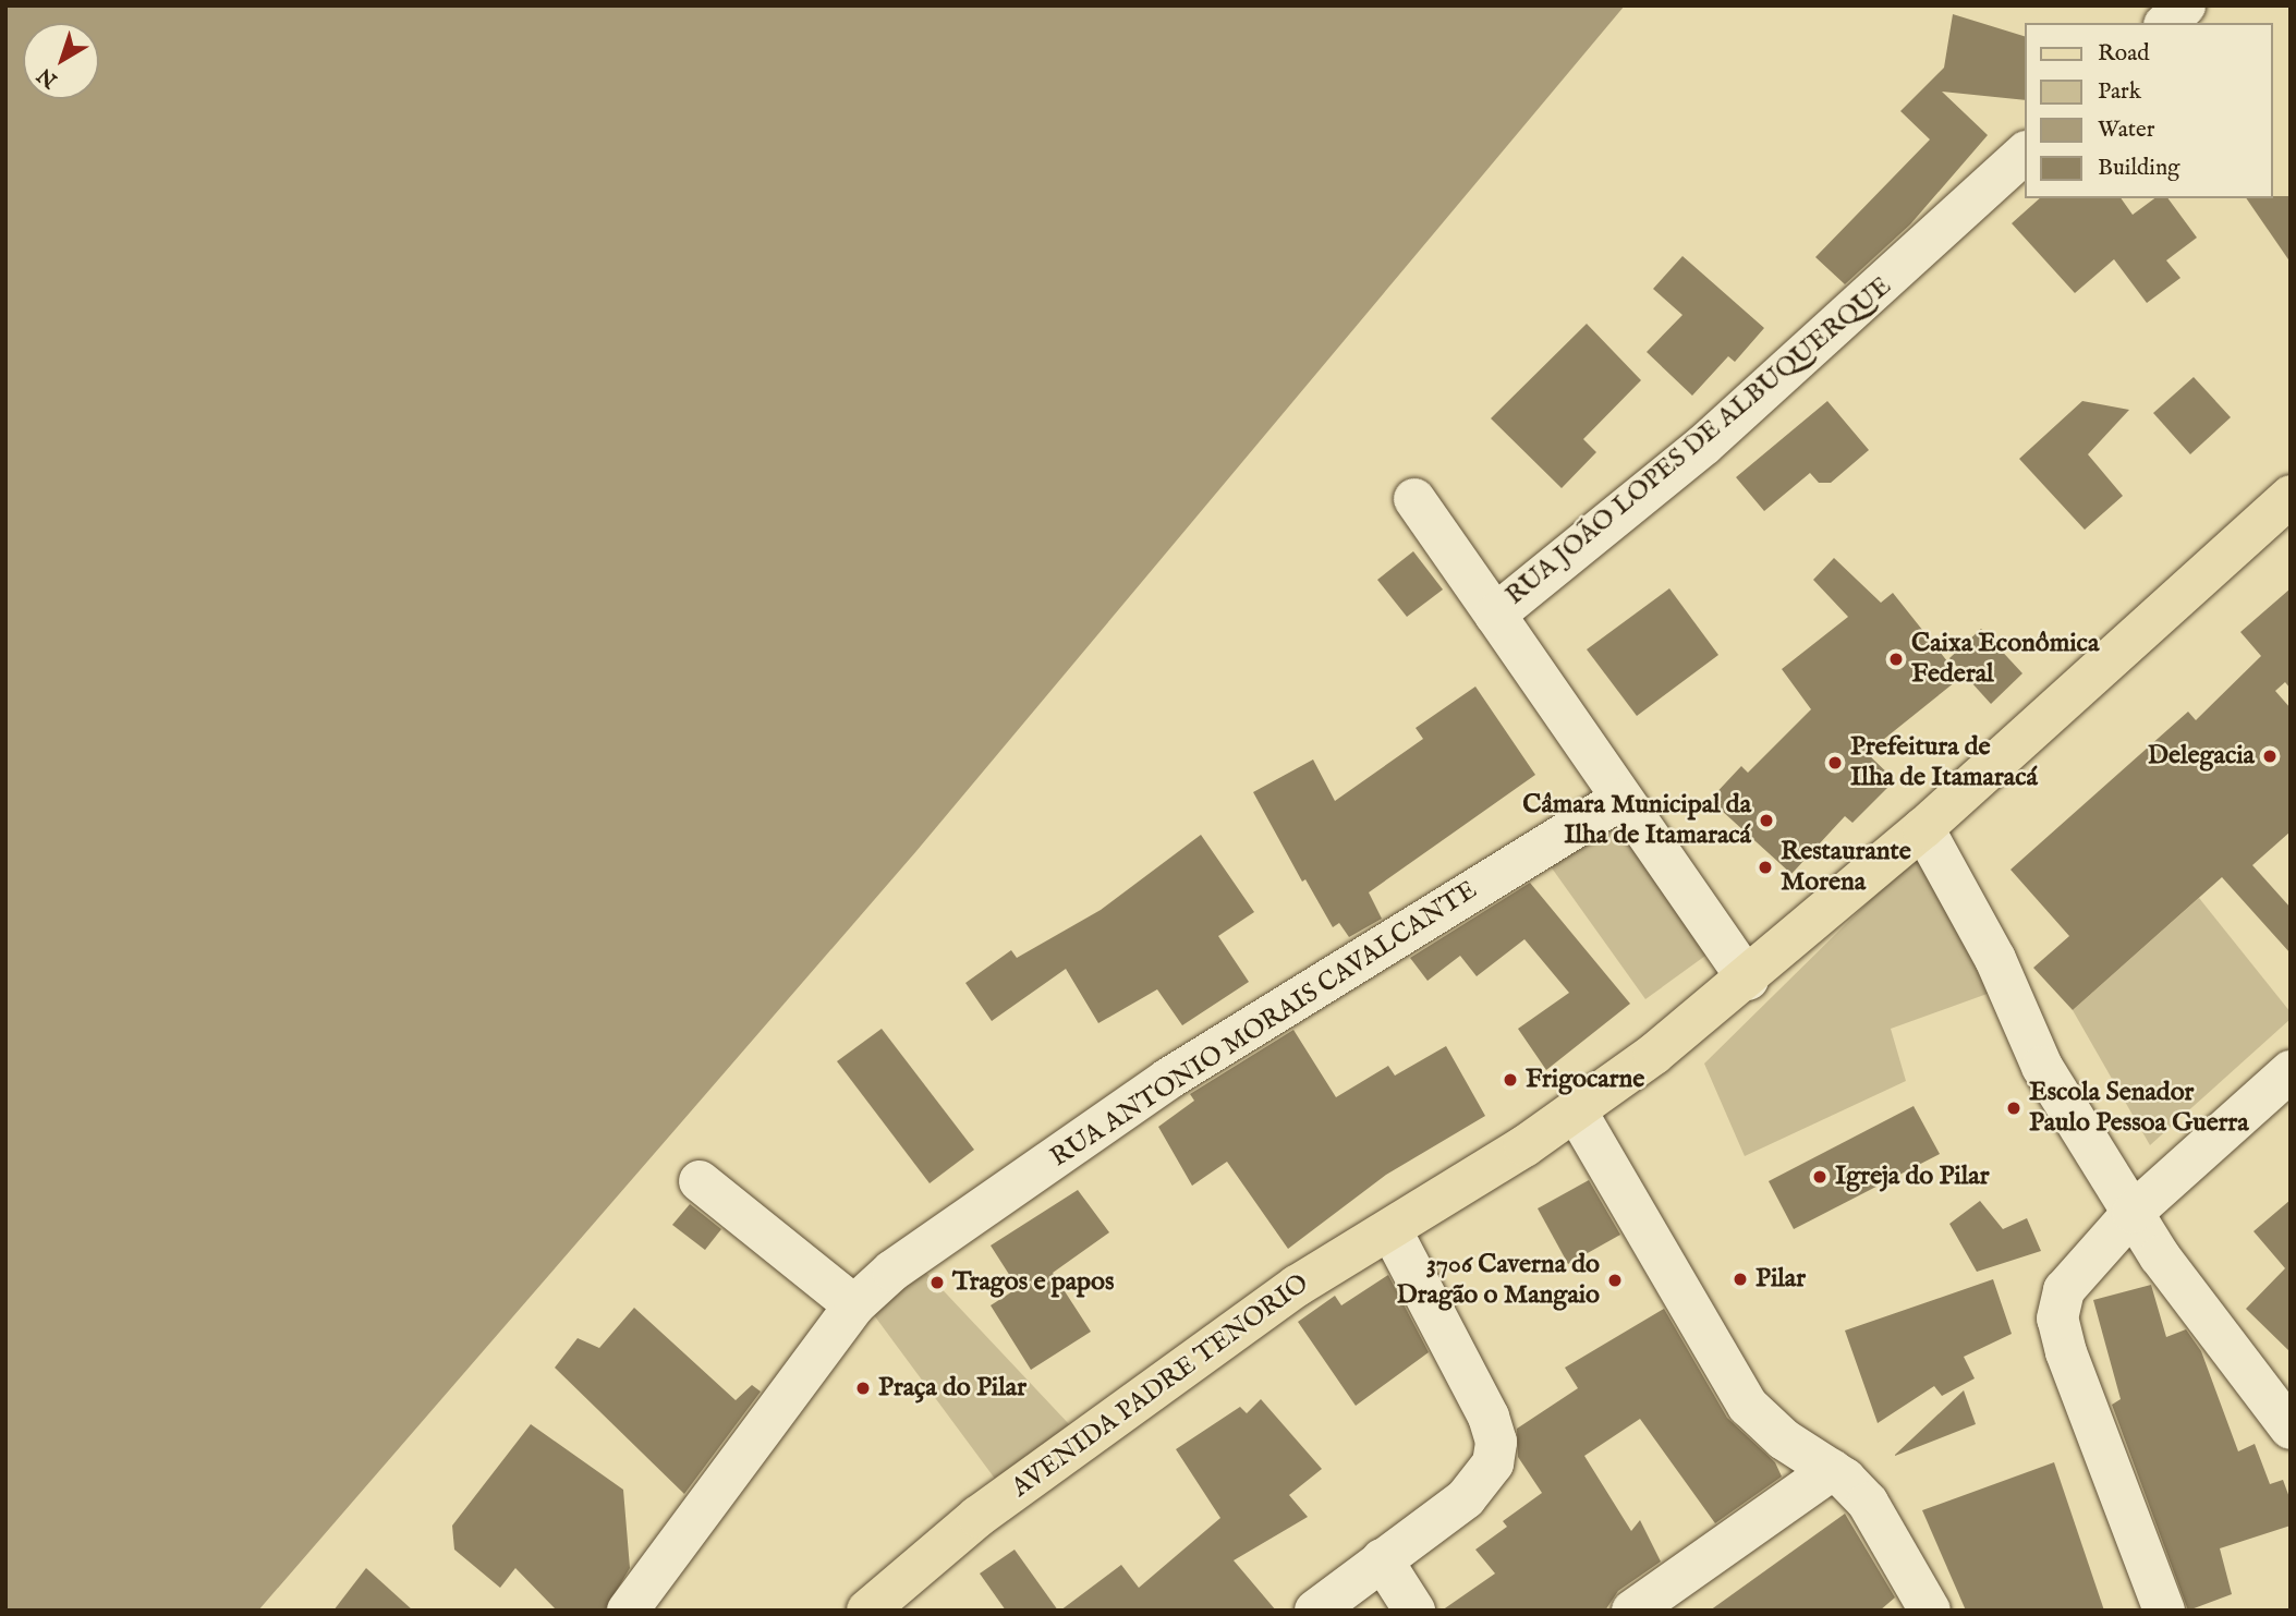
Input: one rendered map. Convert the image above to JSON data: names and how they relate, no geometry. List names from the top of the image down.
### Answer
{
  "streets": {
    "main road": ["AVENIDA PADRE TENORIO"],
    "street": ["RUA JOÃO LOPES DE ALBUQUERQUE", "RUA ANTONIO MORAIS CAVALCANTE"]
  },
  "crossings": [
    ["RUA JOÃO LOPES DE ALBUQUERQUE", "RUA ANTONIO MORAIS CAVALCANTE"],
    ["RUA JOÃO LOPES DE ALBUQUERQUE", "AVENIDA PADRE TENORIO"]
  ],
  "places": [
    "Caixa Econômica Federal",
    "Delegacia",
    "Prefeitura de Ilha de Itamaracá",
    "Câmara Municipal da Ilha de Itamaracá",
    "Restaurante Morena",
    "Frigocarne",
    "Escola Senador Paulo Pessoa Guerra",
    "Igreja do Pilar",
    "Pilar",
    "3706 Caverna do Dragão o Mangaio",
    "Tragos e papos",
    "Praça do Pilar"
  ],
  "legend": [
    "Road",
    "Park",
    "Water",
    "Building"
  ],
  "north": "bottom left"
}
